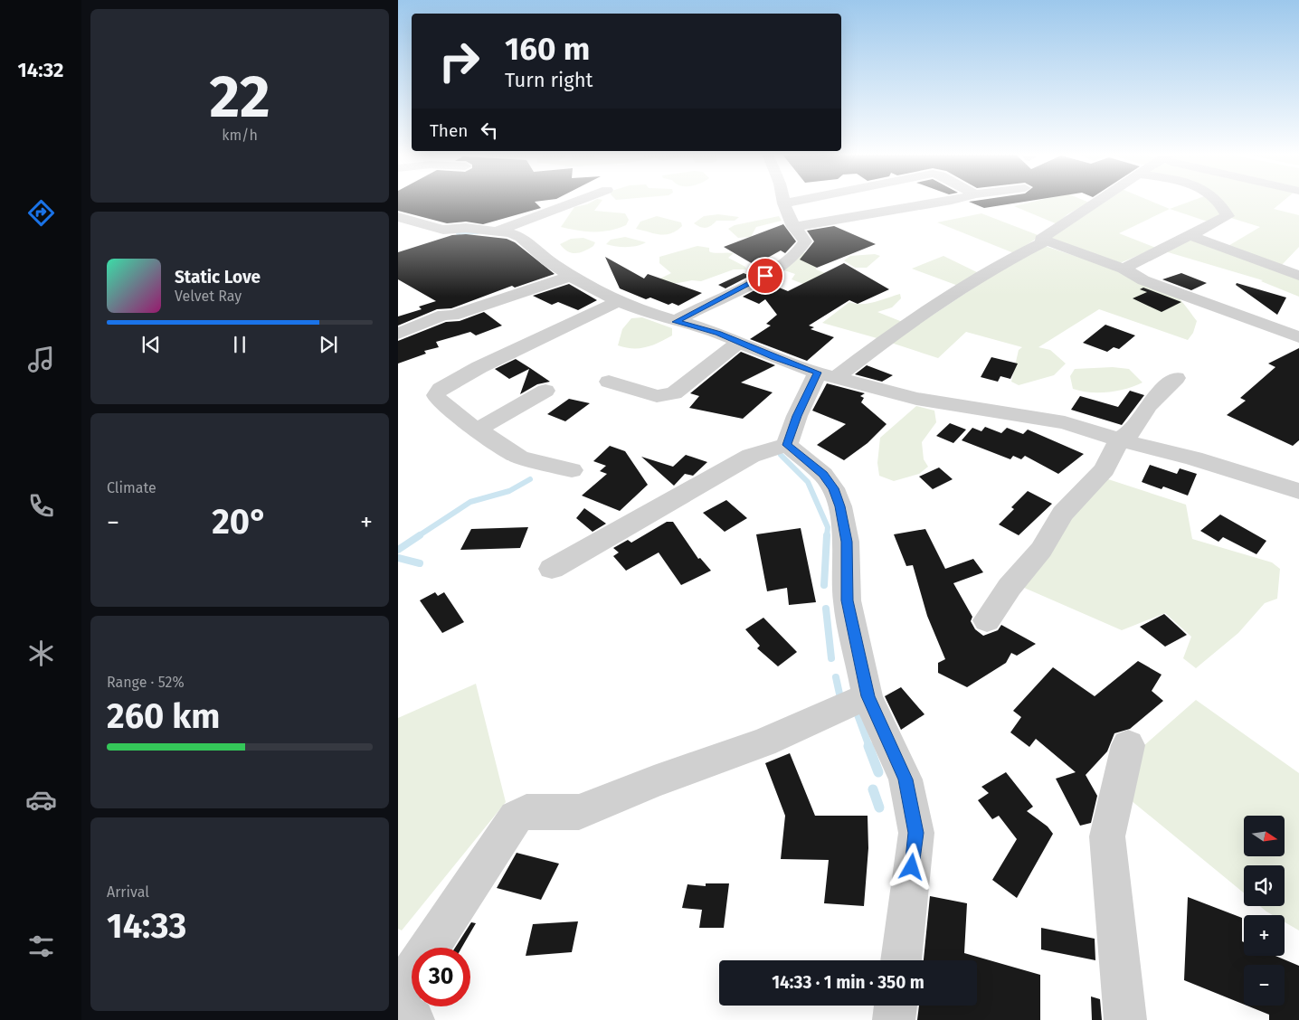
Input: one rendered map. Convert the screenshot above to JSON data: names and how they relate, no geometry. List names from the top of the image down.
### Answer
{
  "north": "right",
  "page": {
    "tabs": "14:32",
    "tile": [
      ["22", "km/h"],
      "Climate",
      ["Range · 52%", "260 km"],
      ["Arrival", "14:33"]
    ],
    "turn": ["160 m", "Turn right"],
    "then": "Then",
    "song": ["Static Love", "Velvet Ray"],
    "heat": ["−", "20°", "+"],
    "map_buttons": ["+", "−"],
    "limit": "30",
    "trip": "14:33 · 1 min · 350 m"
  }
}
